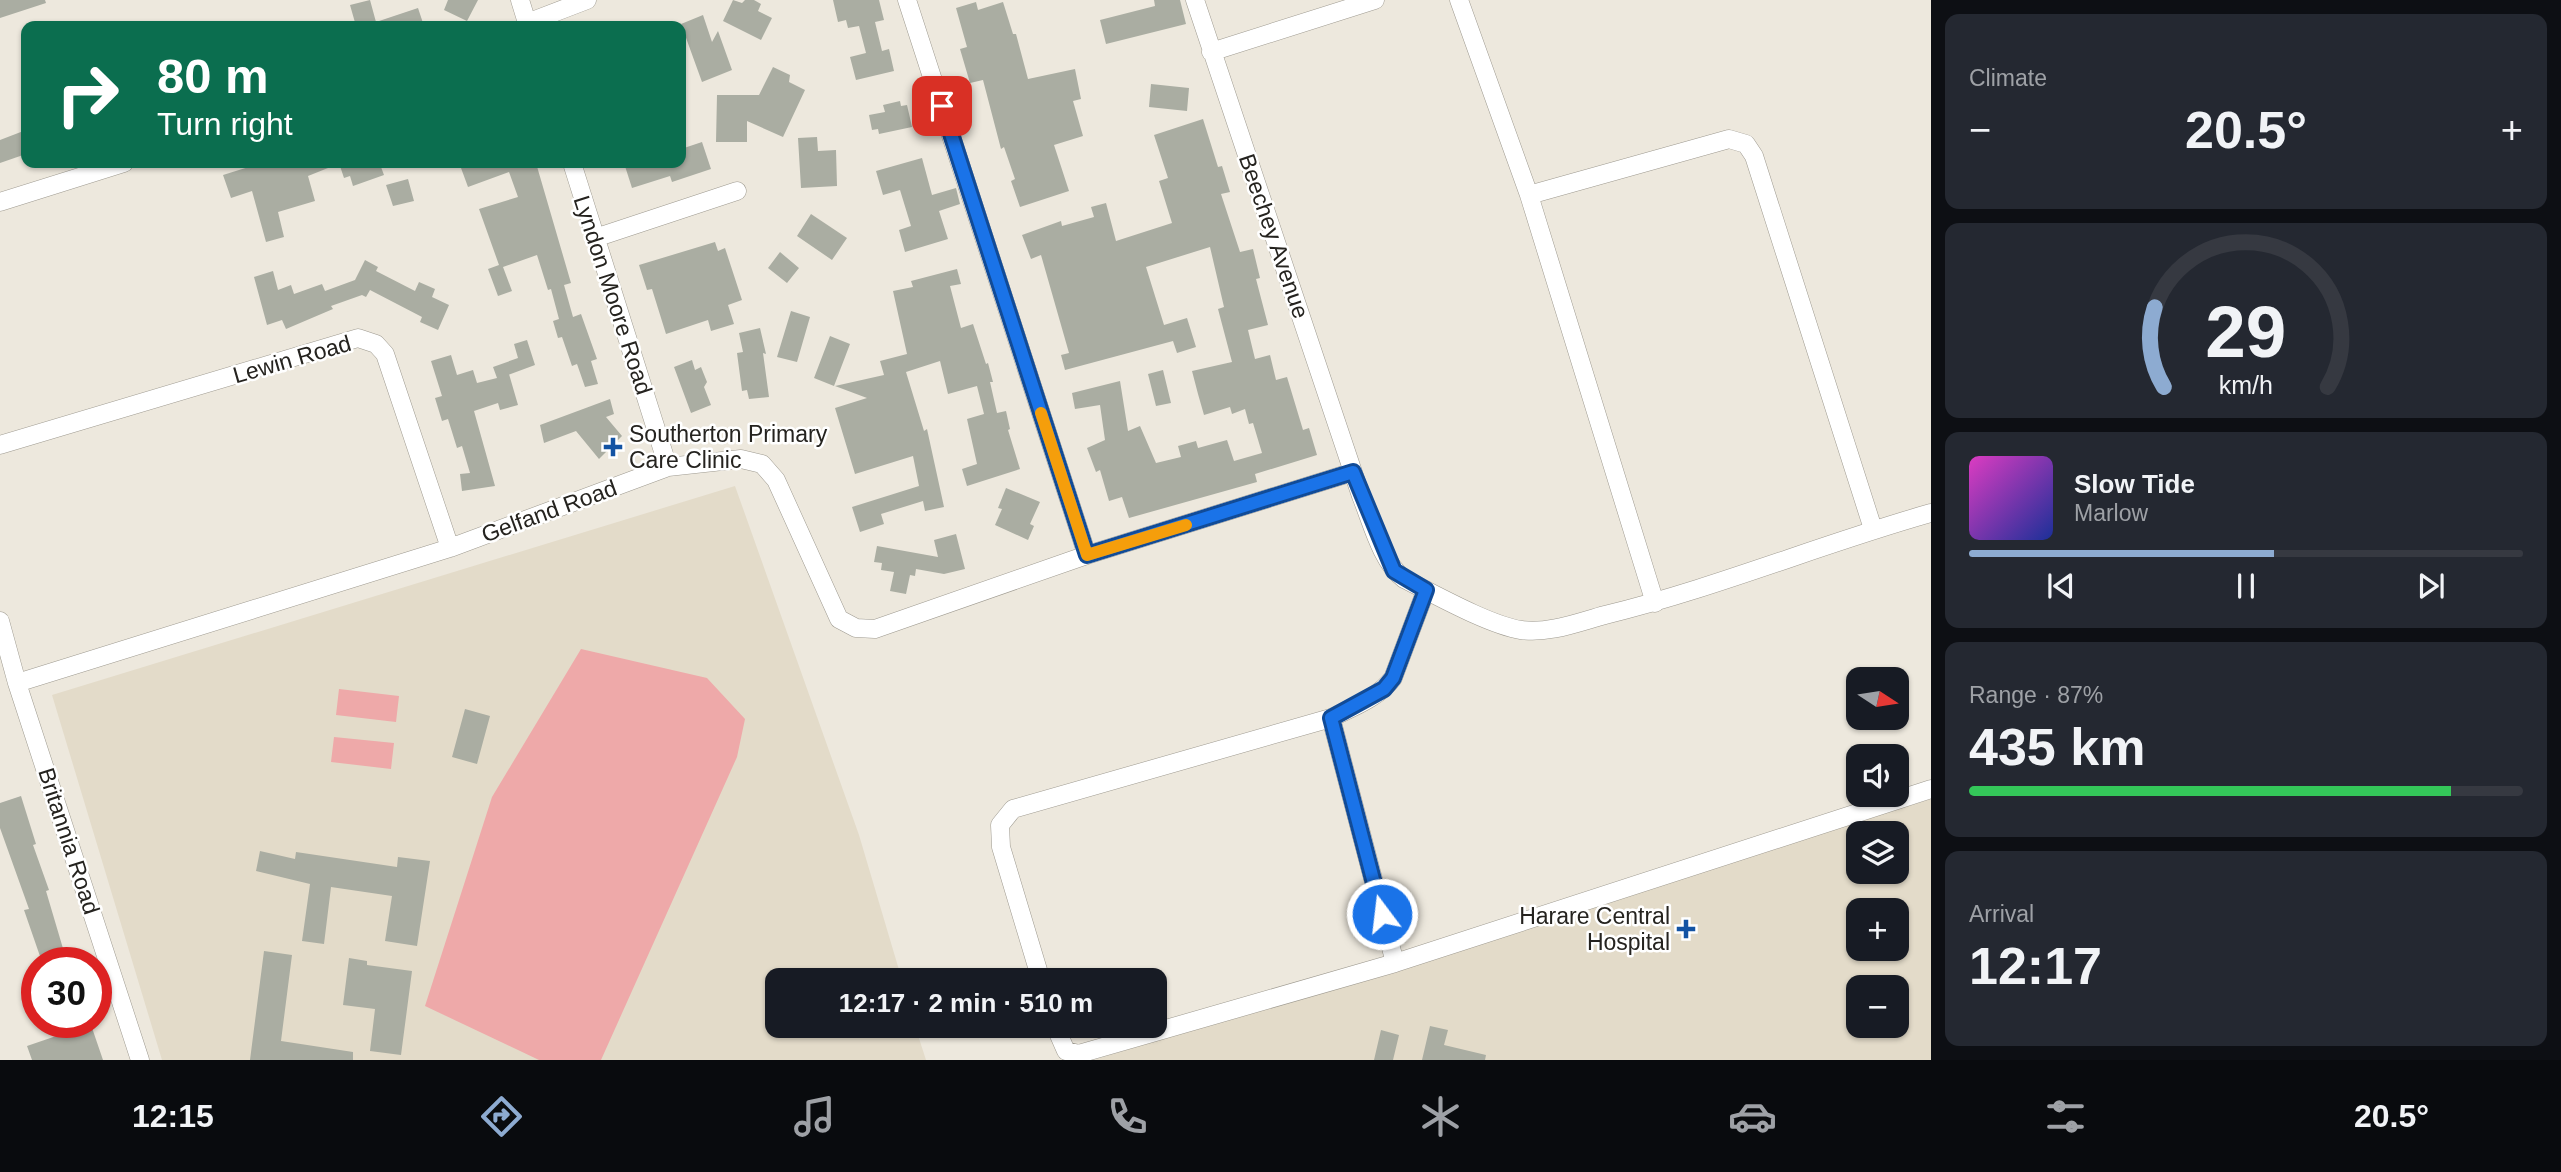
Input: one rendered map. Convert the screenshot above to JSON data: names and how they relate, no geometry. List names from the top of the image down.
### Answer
{
  "streets": {
    "street": [
      "Beechey Avenue",
      "Lyndon Moore Road",
      "Lewin Road",
      "Gelfand Road",
      "Britannia Road"
    ]
  },
  "crossings": [
    ["Beechey Avenue", "Gelfand Road"],
    ["Lyndon Moore Road", "Gelfand Road"],
    ["Lewin Road", "Gelfand Road"],
    ["Gelfand Road", "Britannia Road"]
  ],
  "places": {
    "health": ["Southerton Primary Care Clinic", "Harare Central Hospital"]
  },
  "north": "right",
  "page": {
    "tile": [
      "Climate",
      ["Range · 87%", "435 km"],
      ["Arrival", "12:17"]
    ],
    "turn": ["80 m", "Turn right"],
    "heat": ["−", "20.5°", "+"],
    "song": ["Slow Tide", "Marlow"],
    "map_buttons": ["+", "−"],
    "limit": "30",
    "trip": "12:17 · 2 min · 510 m",
    "tabs": ["12:15", "20.5°"],
    "gauge": ["29", "km/h"]
  }
}
